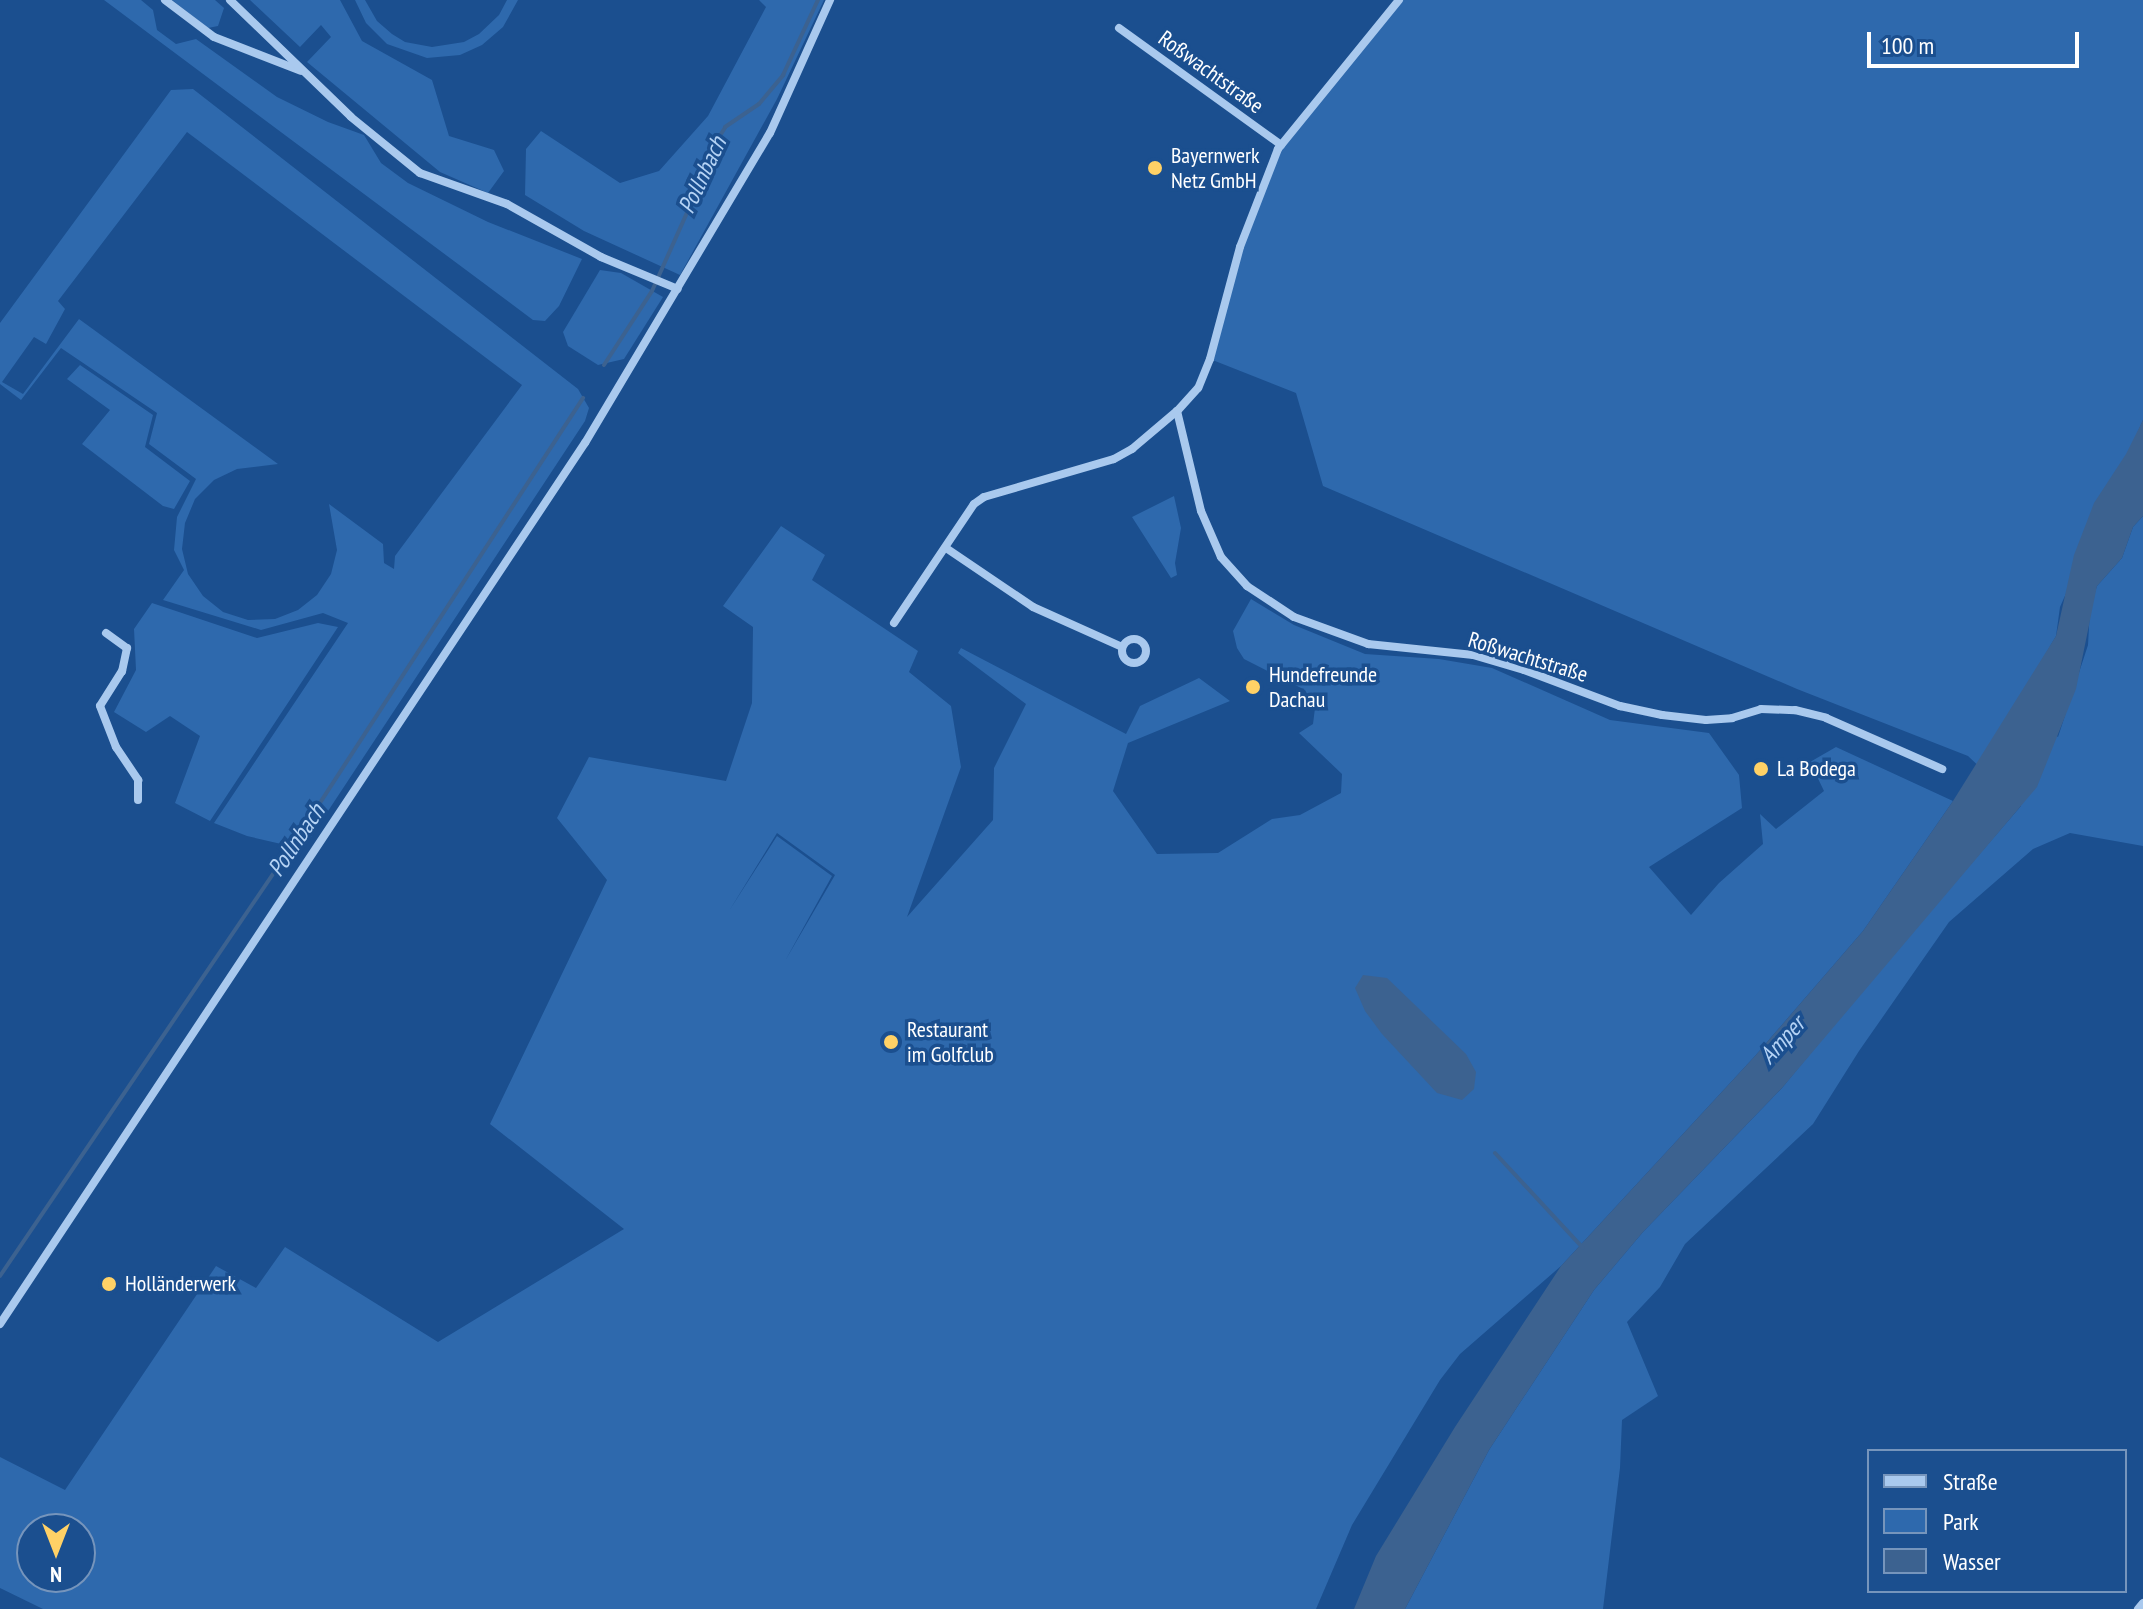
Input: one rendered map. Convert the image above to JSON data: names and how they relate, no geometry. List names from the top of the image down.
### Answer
{
  "streets": {
    "street": ["Roßwachtstraße"]
  },
  "water": ["Pollnbach", "Amper"],
  "places": [
    "Bayernwerk Netz GmbH",
    "Hundefreunde Dachau",
    "La Bodega",
    "Restaurant im Golfclub",
    "Holländerwerk"
  ],
  "legend": ["Straße", "Park", "Wasser"],
  "scale_bar": "100 m",
  "north": "bottom"
}
